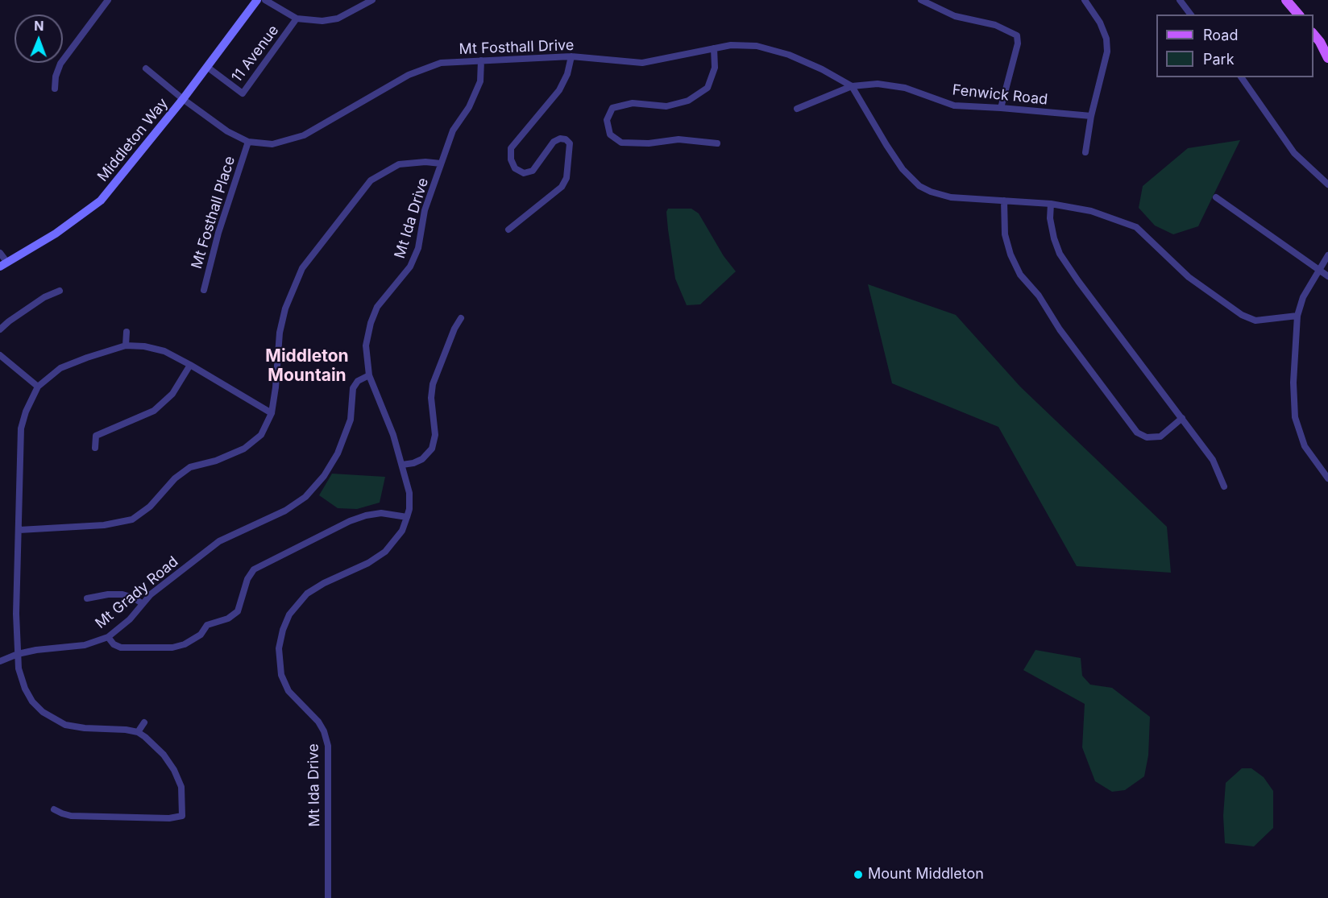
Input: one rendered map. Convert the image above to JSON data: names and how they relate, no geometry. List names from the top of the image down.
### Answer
{
  "streets": {
    "street": [
      "Mt Fosthall Drive",
      "11 Avenue",
      "Fenwick Road",
      "Middleton Way",
      "Mt Fosthall Place",
      "Mt Ida Drive",
      "Mt Grady Road"
    ]
  },
  "crossings": [
    ["Mt Fosthall Drive", "Fenwick Road"],
    ["Mt Fosthall Drive", "Middleton Way"],
    ["Mt Fosthall Drive", "Mt Fosthall Place"],
    ["Mt Fosthall Drive", "Mt Ida Drive"],
    ["11 Avenue", "Middleton Way"],
    ["Mt Ida Drive", "Mt Grady Road"]
  ],
  "districts": ["Middleton Mountain"],
  "places": ["Mount Middleton"],
  "legend": ["Road", "Park"],
  "north": "top"
}
